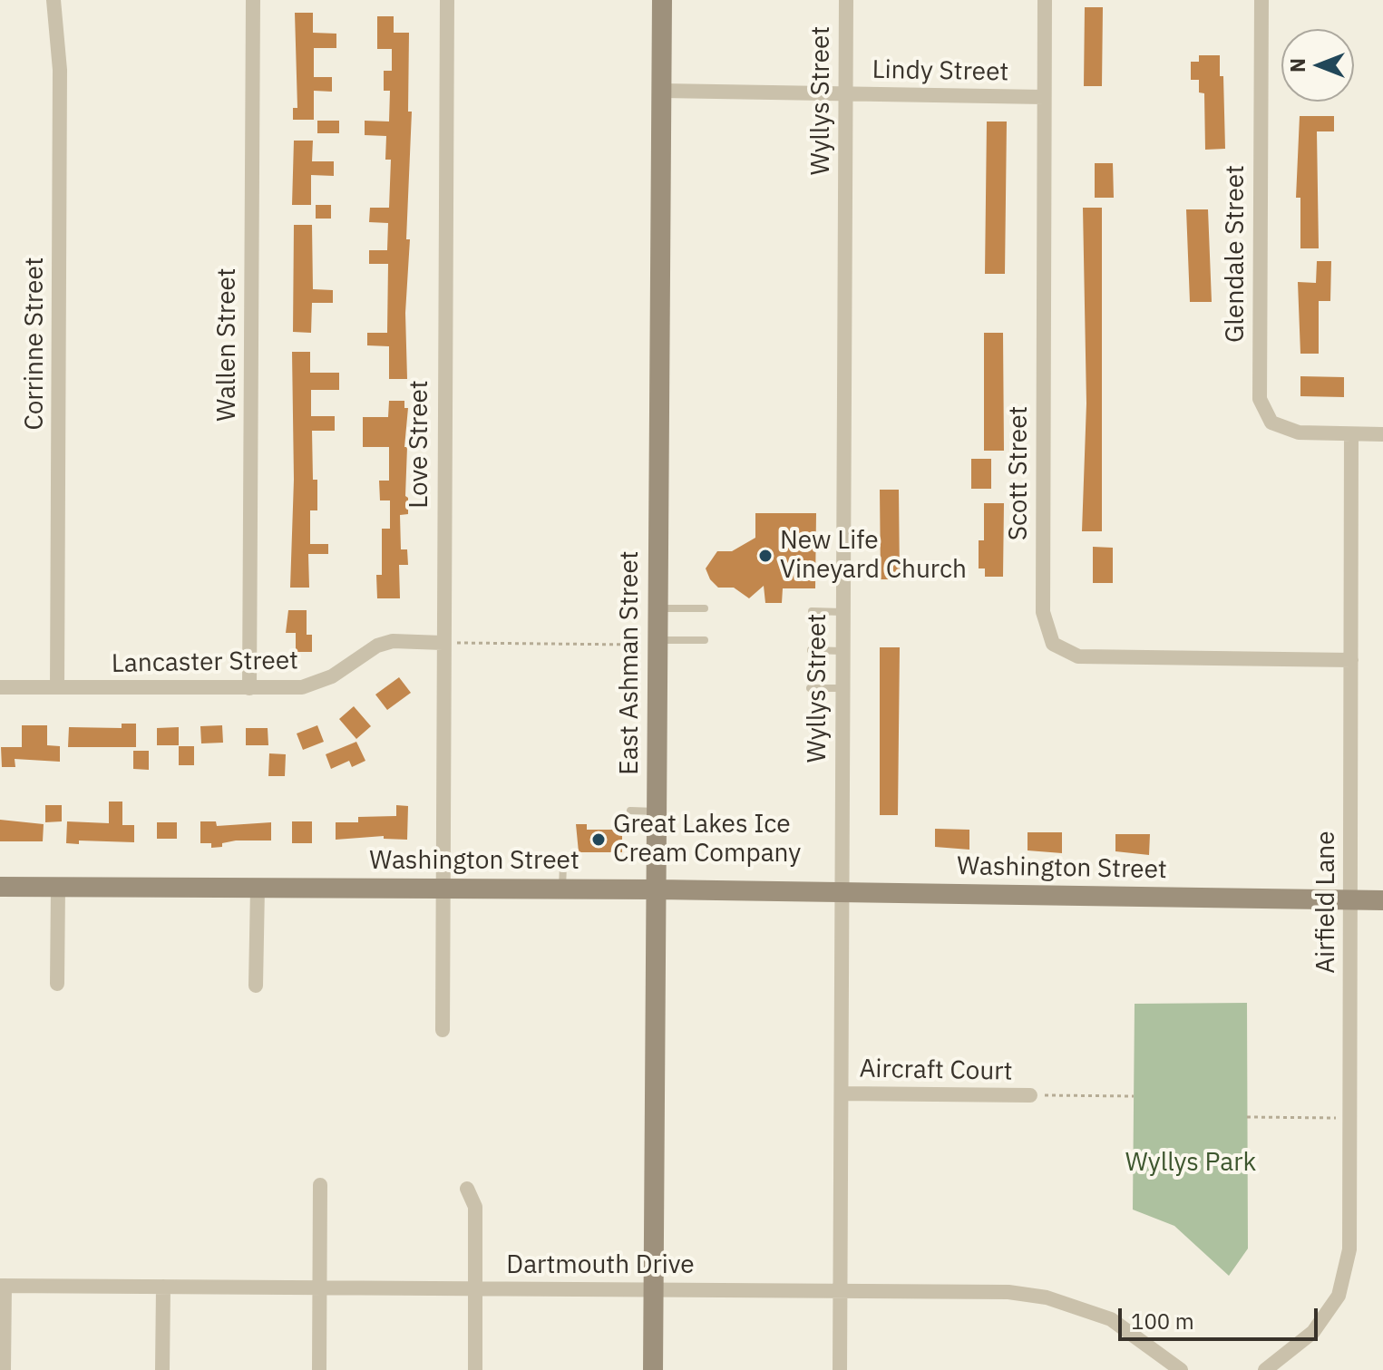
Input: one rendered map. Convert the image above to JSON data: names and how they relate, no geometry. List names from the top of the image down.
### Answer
{
  "streets": {
    "street": [
      "Lindy Street",
      "Wyllys Street",
      "Glendale Street",
      "Corrinne Street",
      "Wallen Street",
      "Love Street",
      "Scott Street",
      "Lancaster Street",
      "East Ashman Street",
      "Washington Street",
      "Airfield Lane",
      "Aircraft Court",
      "Dartmouth Drive"
    ]
  },
  "crossings": [
    ["Lindy Street", "Wyllys Street"],
    ["Lindy Street", "Scott Street"],
    ["Lindy Street", "East Ashman Street"],
    ["Wyllys Street", "Washington Street"],
    ["Wyllys Street", "Aircraft Court"],
    ["Wyllys Street", "Dartmouth Drive"],
    ["Glendale Street", "Airfield Lane"],
    ["Corrinne Street", "Lancaster Street"],
    ["Wallen Street", "Lancaster Street"],
    ["Love Street", "Lancaster Street"],
    ["Love Street", "Washington Street"],
    ["Scott Street", "Airfield Lane"],
    ["East Ashman Street", "Washington Street"],
    ["East Ashman Street", "Dartmouth Drive"],
    ["Washington Street", "Airfield Lane"]
  ],
  "parks": ["Wyllys Park"],
  "places": ["New Life Vineyard Church", "Great Lakes Ice Cream Company"],
  "scale_bar": "100 m",
  "north": "left"
}
